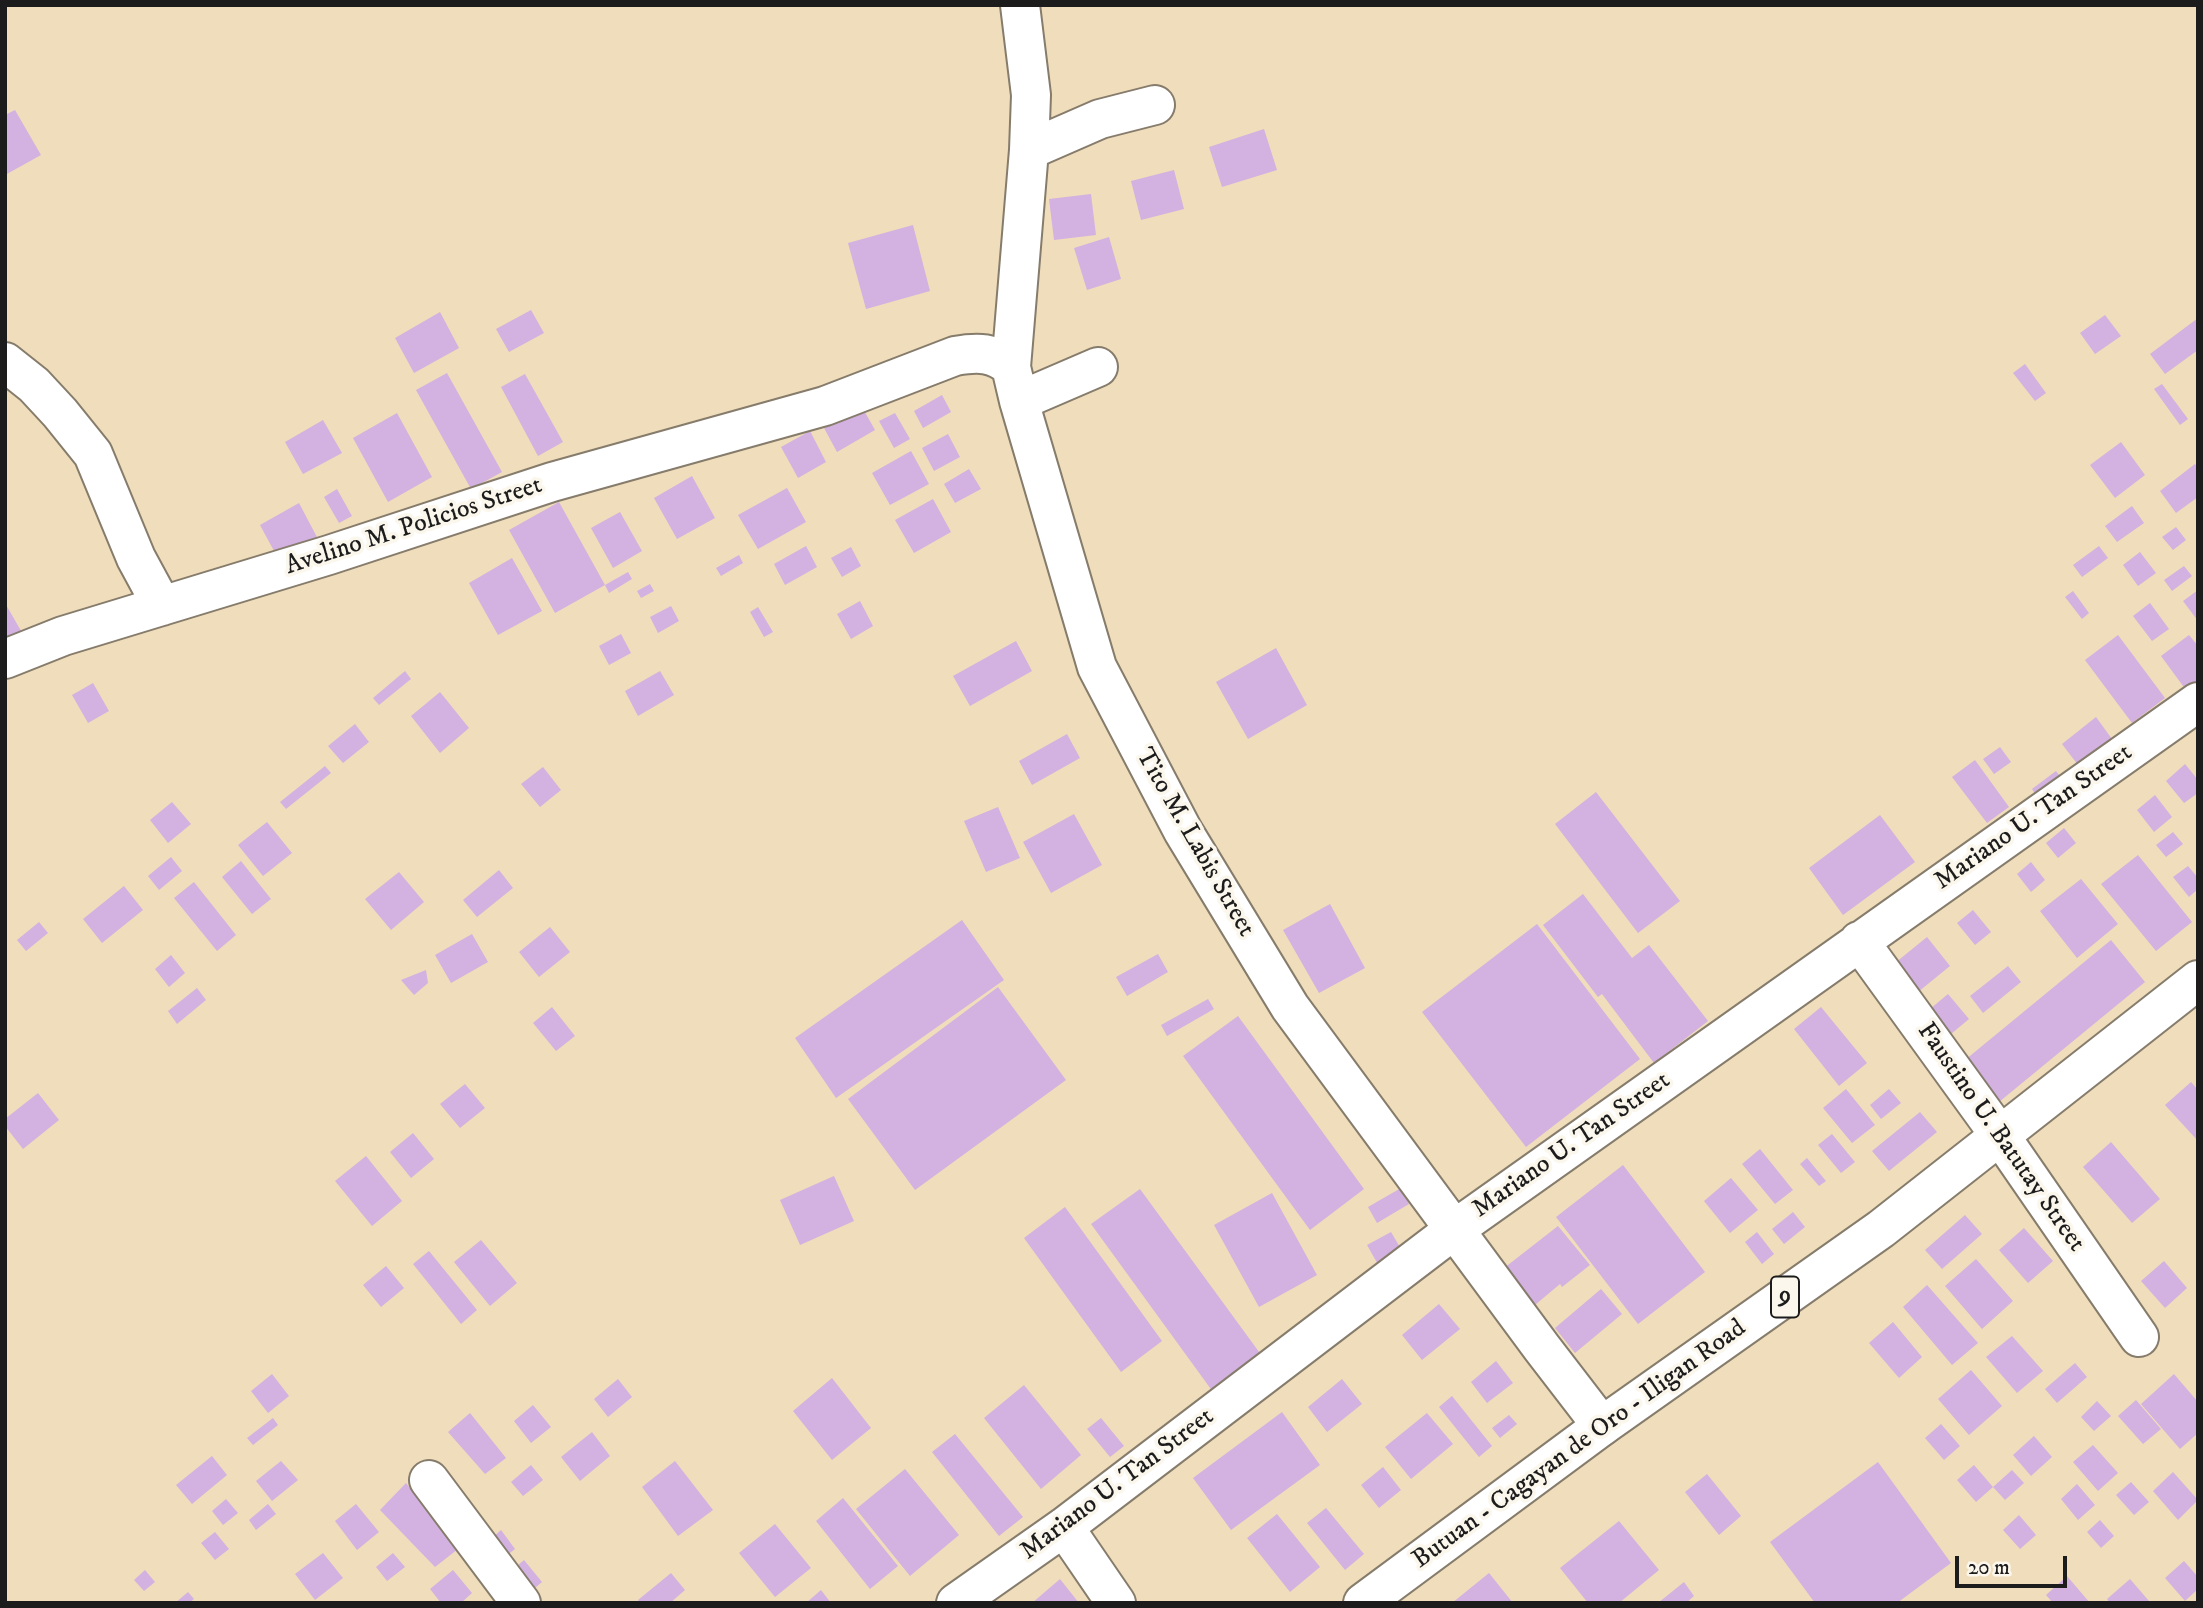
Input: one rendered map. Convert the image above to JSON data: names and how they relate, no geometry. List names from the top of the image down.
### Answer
{
  "streets": {
    "main road": [
      "Avelino M. Policios Street",
      "Mariano U. Tan Street",
      "Tito M. Labis Street",
      "Faustino U. Batutay Street",
      "9",
      "Butuan - Cagayan de Oro - Iligan Road"
    ]
  },
  "crossings": [
    ["Avelino M. Policios Street", "Tito M. Labis Street"],
    ["Mariano U. Tan Street", "Tito M. Labis Street"],
    ["Mariano U. Tan Street", "Faustino U. Batutay Street"],
    ["Tito M. Labis Street", "Butuan - Cagayan de Oro - Iligan Road"],
    ["Faustino U. Batutay Street", "Butuan - Cagayan de Oro - Iligan Road"]
  ],
  "scale_bar": "20 m"
}
